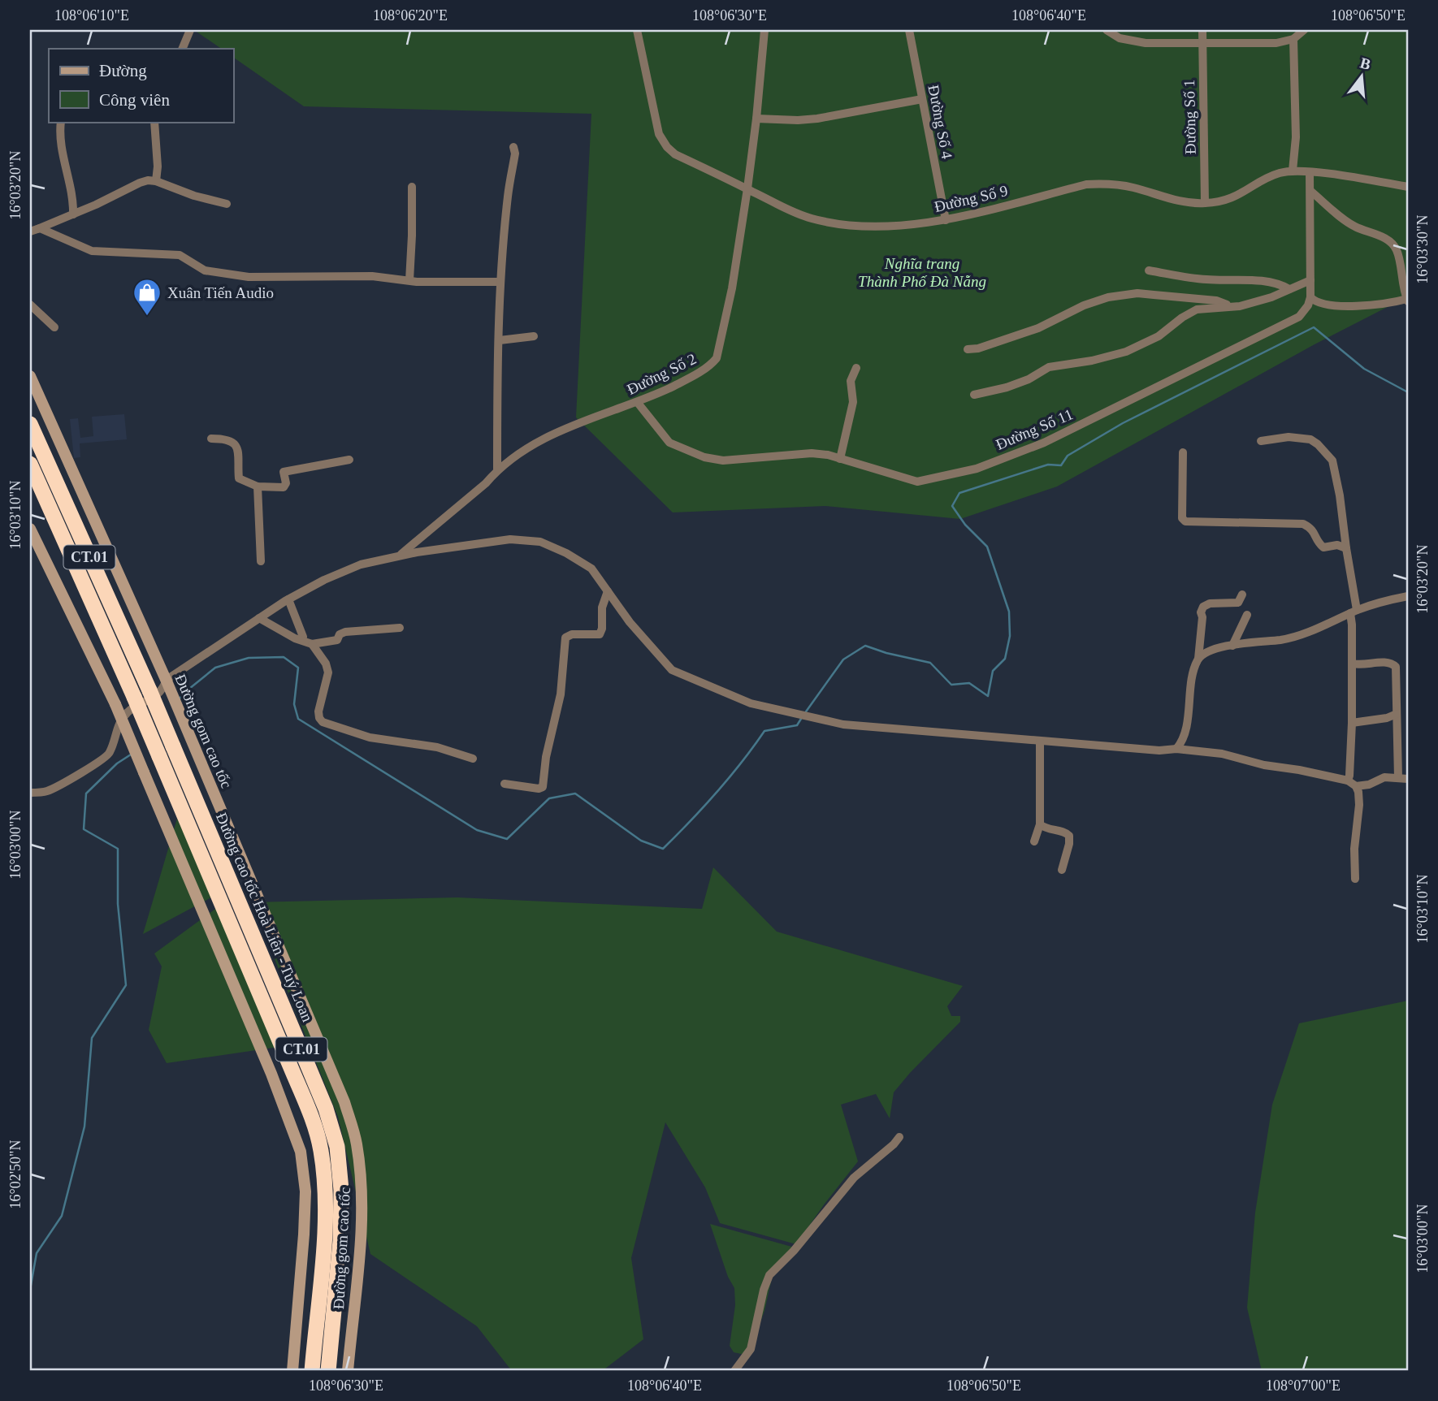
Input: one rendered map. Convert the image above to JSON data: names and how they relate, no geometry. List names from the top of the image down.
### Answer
{
  "streets": {
    "highway": ["CT.01", "Đường cao tốc Hoà Liên - Tuý Loan"],
    "main road": ["Đường gom cao tốc"],
    "street": [
      "Đường Số 1",
      "Đường Số 4",
      "Đường Số 9",
      "Đường Số 2",
      "Đường Số 11"
    ]
  },
  "crossings": [
    ["Đường Số 1", "Đường Số 9"],
    ["Đường Số 4", "Đường Số 9"],
    ["Đường Số 9", "Đường Số 2"],
    ["Đường Số 2", "Đường Số 11"]
  ],
  "parks": ["Nghĩa trang Thành Phố Đà Nẵng"],
  "places": {
    "shop": ["Xuân Tiến Audio"]
  },
  "legend": ["Đường", "Công viên"],
  "north": "top",
  "coordinates": [
    "108°06'10\"E",
    "108°06'20\"E",
    "108°06'30\"E",
    "108°06'40\"E",
    "108°06'50\"E",
    "16°03'20\"N",
    "16°03'30\"N",
    "16°03'10\"N",
    "16°03'00\"N",
    "16°02'50\"N",
    "108°07'00\"E"
  ]
}
